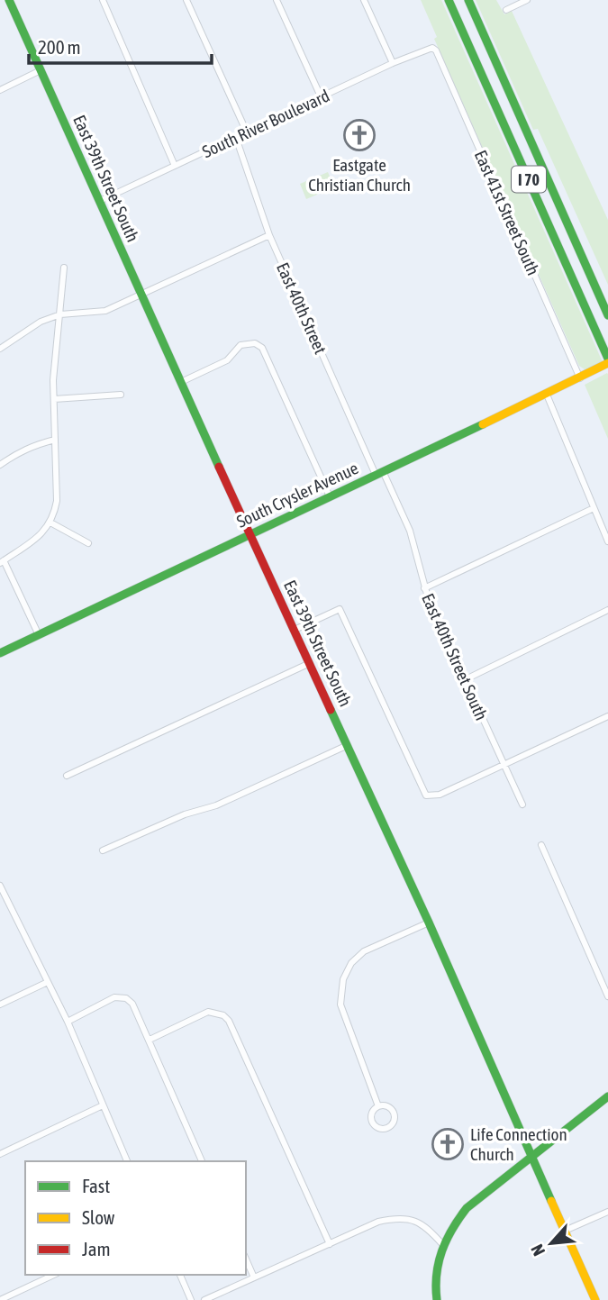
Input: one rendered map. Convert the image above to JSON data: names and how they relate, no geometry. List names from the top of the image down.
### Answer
{
  "streets": {
    "main road": ["East 39th Street South", "I 70", "South Crysler Avenue"],
    "street": [
      "South River Boulevard",
      "East 41st Street South",
      "East 40th Street",
      "East 40th Street South"
    ]
  },
  "crossings": [
    ["South River Boulevard", "East 39th Street South"],
    ["South River Boulevard", "East 41st Street South"],
    ["South River Boulevard", "East 40th Street"],
    ["East 39th Street South", "South Crysler Avenue"],
    ["I 70", "South Crysler Avenue"],
    ["East 41st Street South", "South Crysler Avenue"],
    ["East 40th Street", "South Crysler Avenue"],
    ["East 40th Street", "East 40th Street South"],
    ["South Crysler Avenue", "East 40th Street South"]
  ],
  "places": {
    "church": ["Eastgate Christian Church", "Life Connection Church"]
  },
  "legend": ["Fast", "Slow", "Jam"],
  "scale_bar": "200 m",
  "north": "bottom left"
}
